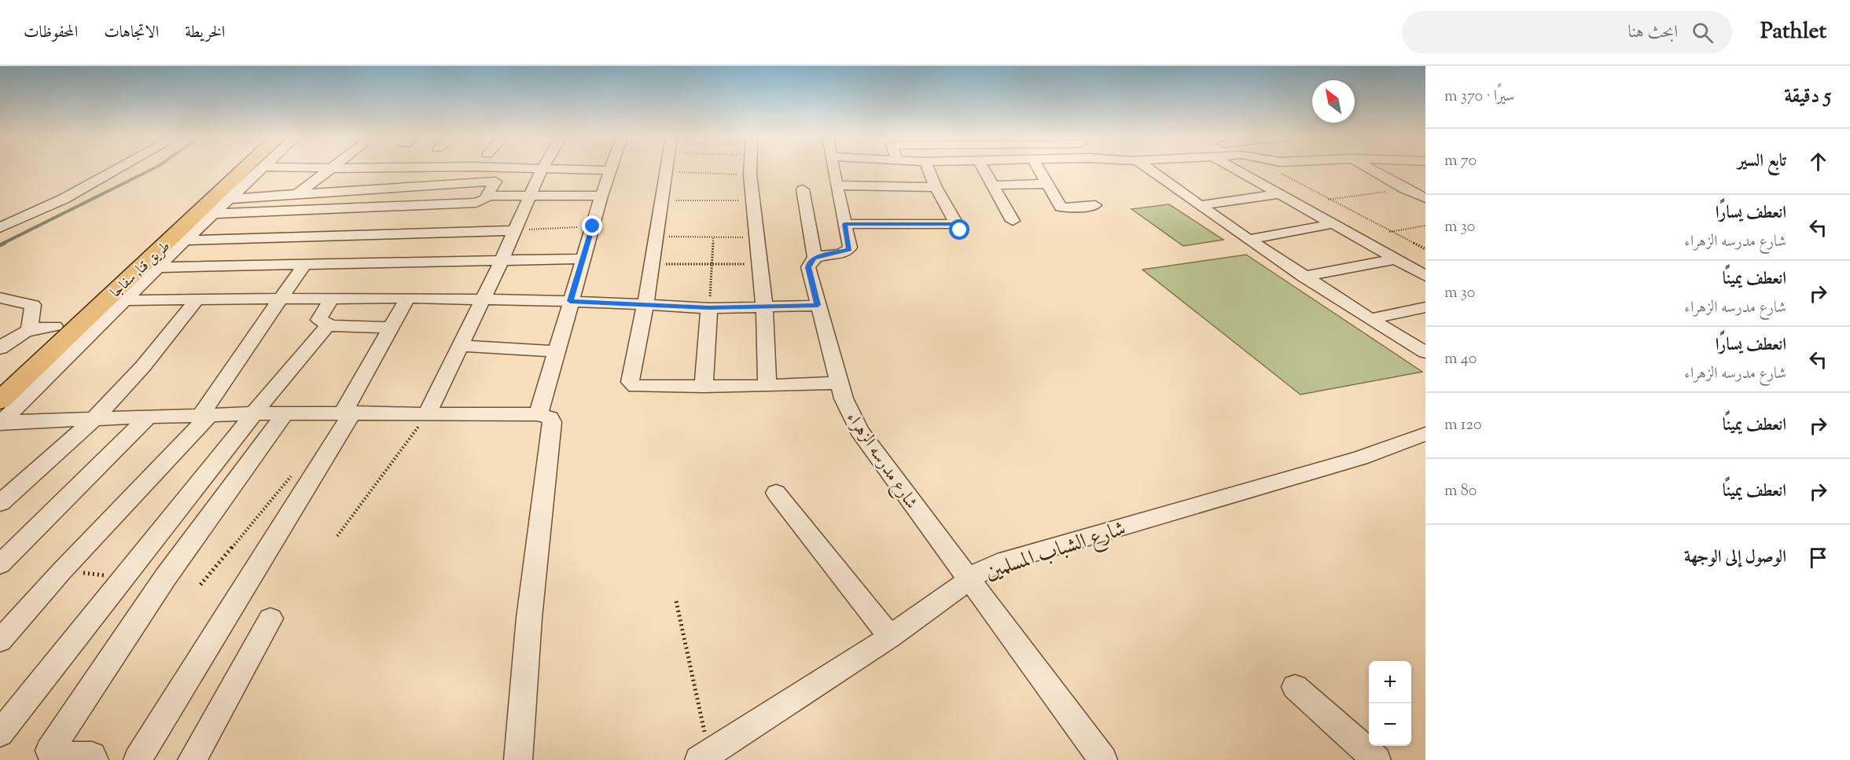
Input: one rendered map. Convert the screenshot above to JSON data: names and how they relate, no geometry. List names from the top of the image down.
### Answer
{
  "streets": {
    "highway": ["طريق قنا, سفاجا"],
    "street": ["شارع مدرسه الزهراء", "شارع الشباب المسلمين"]
  },
  "crossings": [
    ["شارع مدرسه الزهراء", "شارع الشباب المسلمين"]
  ],
  "north": "top left",
  "page": {
    "header": "Pathlet",
    "search": "ابحث هنا",
    "nav": ["الخريطة", "الاتجاهات", "المحفوظات"],
    "heading": ["5 دقيقة", "سيرًا · 370 m"],
    "list": [
      ["تابع السير", "70 m"],
      ["انعطف يسارًا", "شارع مدرسه الزهراء", "30 m"],
      ["انعطف يمينًا", "شارع مدرسه الزهراء", "30 m"],
      ["انعطف يسارًا", "شارع مدرسه الزهراء", "40 m"],
      ["انعطف يمينًا", "120 m"],
      ["انعطف يمينًا", "80 m"],
      "الوصول إلى الوجهة"
    ],
    "map_buttons": ["+", "−"]
  }
}
